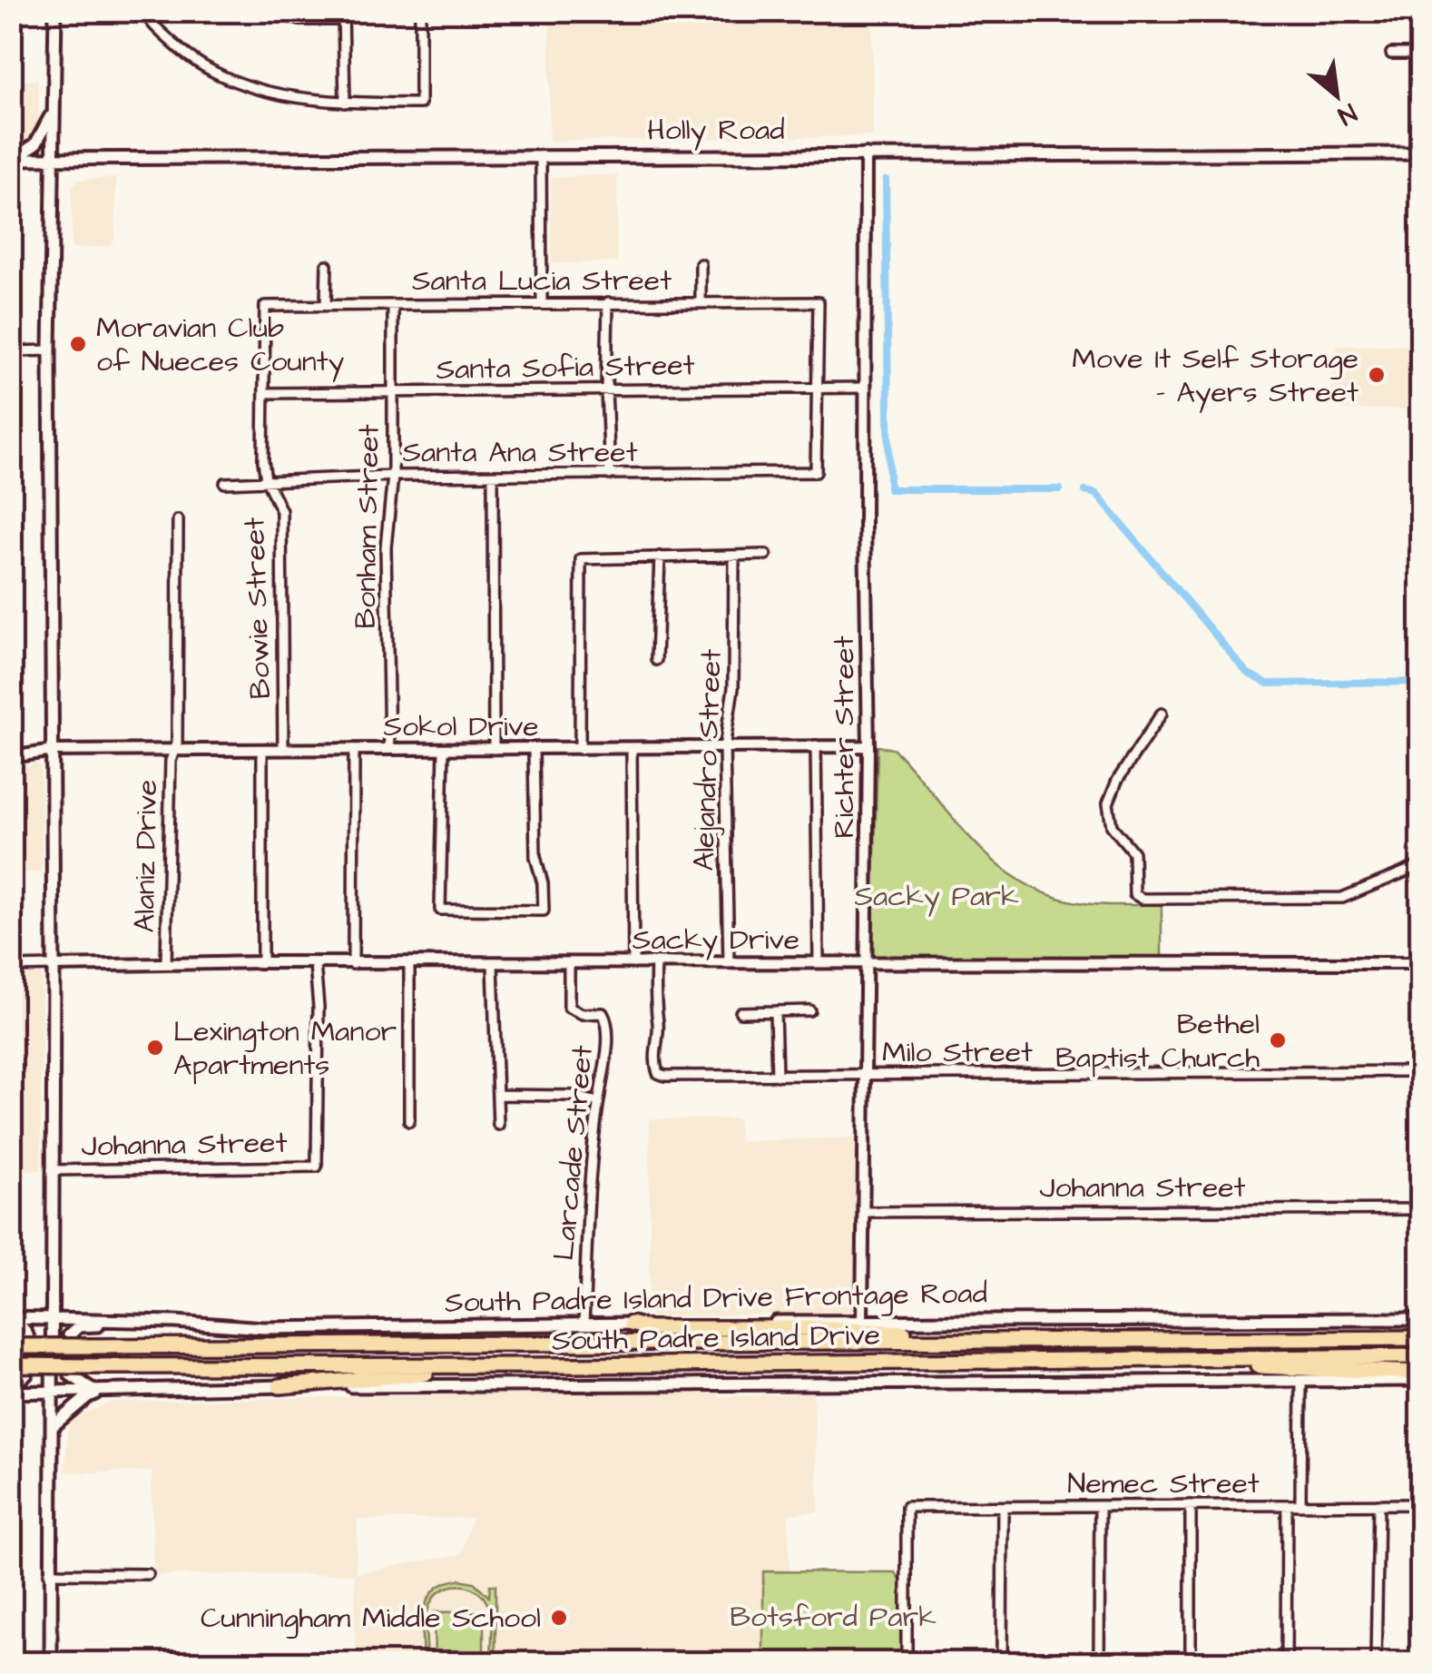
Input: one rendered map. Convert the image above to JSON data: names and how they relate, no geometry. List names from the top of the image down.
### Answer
{
  "streets": {
    "highway": ["South Padre Island Drive"],
    "main road": ["Holly Road", "South Padre Island Drive Frontage Road"],
    "street": [
      "Santa Lucia Street",
      "Santa Sofia Street",
      "Santa Ana Street",
      "Bonham Street",
      "Bowie Street",
      "Sokol Drive",
      "Richter Street",
      "Alejandro Street",
      "Alaniz Drive",
      "Sacky Drive",
      "Milo Street",
      "Johanna Street",
      "Larcade Street",
      "Nemec Street"
    ]
  },
  "crossings": [
    ["Holly Road", "Richter Street"],
    ["Santa Lucia Street", "Santa Sofia Street"],
    ["Santa Lucia Street", "Santa Ana Street"],
    ["Santa Lucia Street", "Bonham Street"],
    ["Santa Lucia Street", "Bowie Street"],
    ["Santa Sofia Street", "Santa Ana Street"],
    ["Santa Sofia Street", "Bonham Street"],
    ["Santa Sofia Street", "Bowie Street"],
    ["Santa Sofia Street", "Richter Street"],
    ["Santa Ana Street", "Bonham Street"],
    ["Santa Ana Street", "Bowie Street"],
    ["Bonham Street", "Sokol Drive"],
    ["Bowie Street", "Sokol Drive"],
    ["Sokol Drive", "Richter Street"],
    ["Sokol Drive", "Alejandro Street"],
    ["Sokol Drive", "Alaniz Drive"],
    ["Richter Street", "Sacky Drive"],
    ["Richter Street", "Milo Street"],
    ["Richter Street", "Johanna Street"],
    ["Richter Street", "South Padre Island Drive Frontage Road"],
    ["Alejandro Street", "Sacky Drive"],
    ["Alaniz Drive", "Sacky Drive"],
    ["Sacky Drive", "Milo Street"],
    ["Sacky Drive", "Johanna Street"],
    ["Sacky Drive", "Larcade Street"],
    ["Larcade Street", "South Padre Island Drive Frontage Road"]
  ],
  "parks": ["Sacky Park", "Botsford Park"],
  "places": [
    "Moravian Club of Nueces County",
    "Move It Self Storage - Ayers Street",
    "Bethel Baptist Church",
    "Lexington Manor Apartments",
    "Cunningham Middle School"
  ],
  "north": "bottom right"
}
